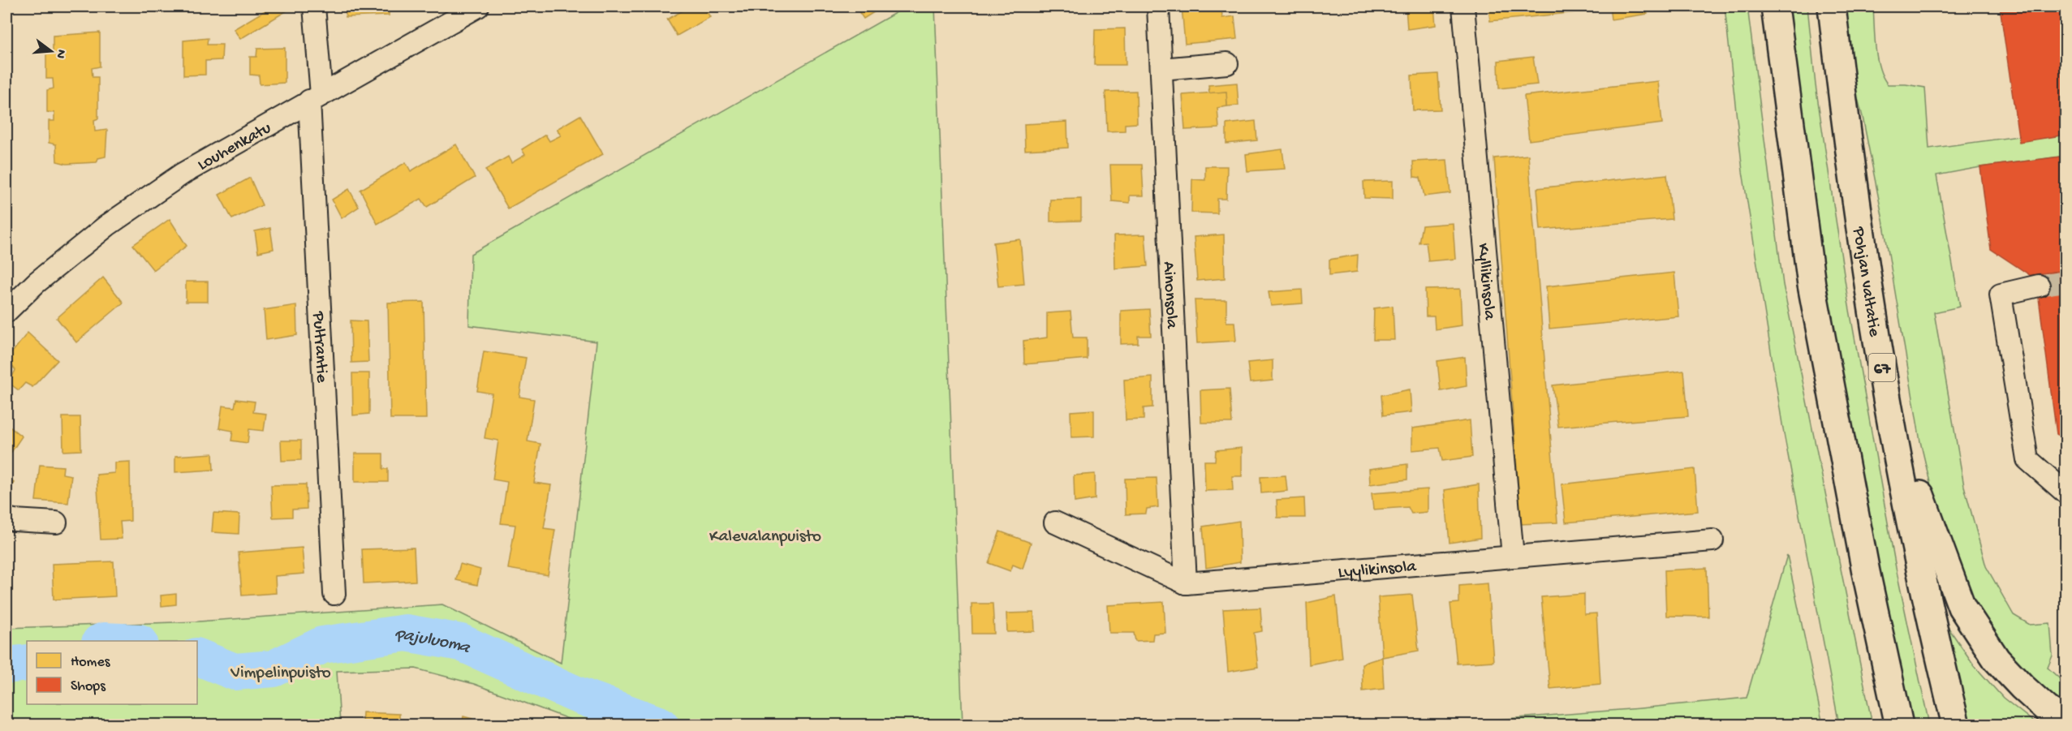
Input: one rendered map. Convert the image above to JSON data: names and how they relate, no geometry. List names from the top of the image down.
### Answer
{
  "streets": {
    "highway": ["Pohjan valtatie", "67"],
    "street": [
      "Louhenkatu",
      "Kyllikinsola",
      "Ainonsola",
      "Pultrantie",
      "Lyylikinsola"
    ]
  },
  "crossings": [
    ["Louhenkatu", "Pultrantie"],
    ["Kyllikinsola", "Lyylikinsola"],
    ["Ainonsola", "Lyylikinsola"]
  ],
  "water": ["Pajuluoma"],
  "parks": ["Kalevalanpuisto", "Vimpelinpuisto"],
  "legend": ["Homes", "Shops"],
  "north": "right"
}
